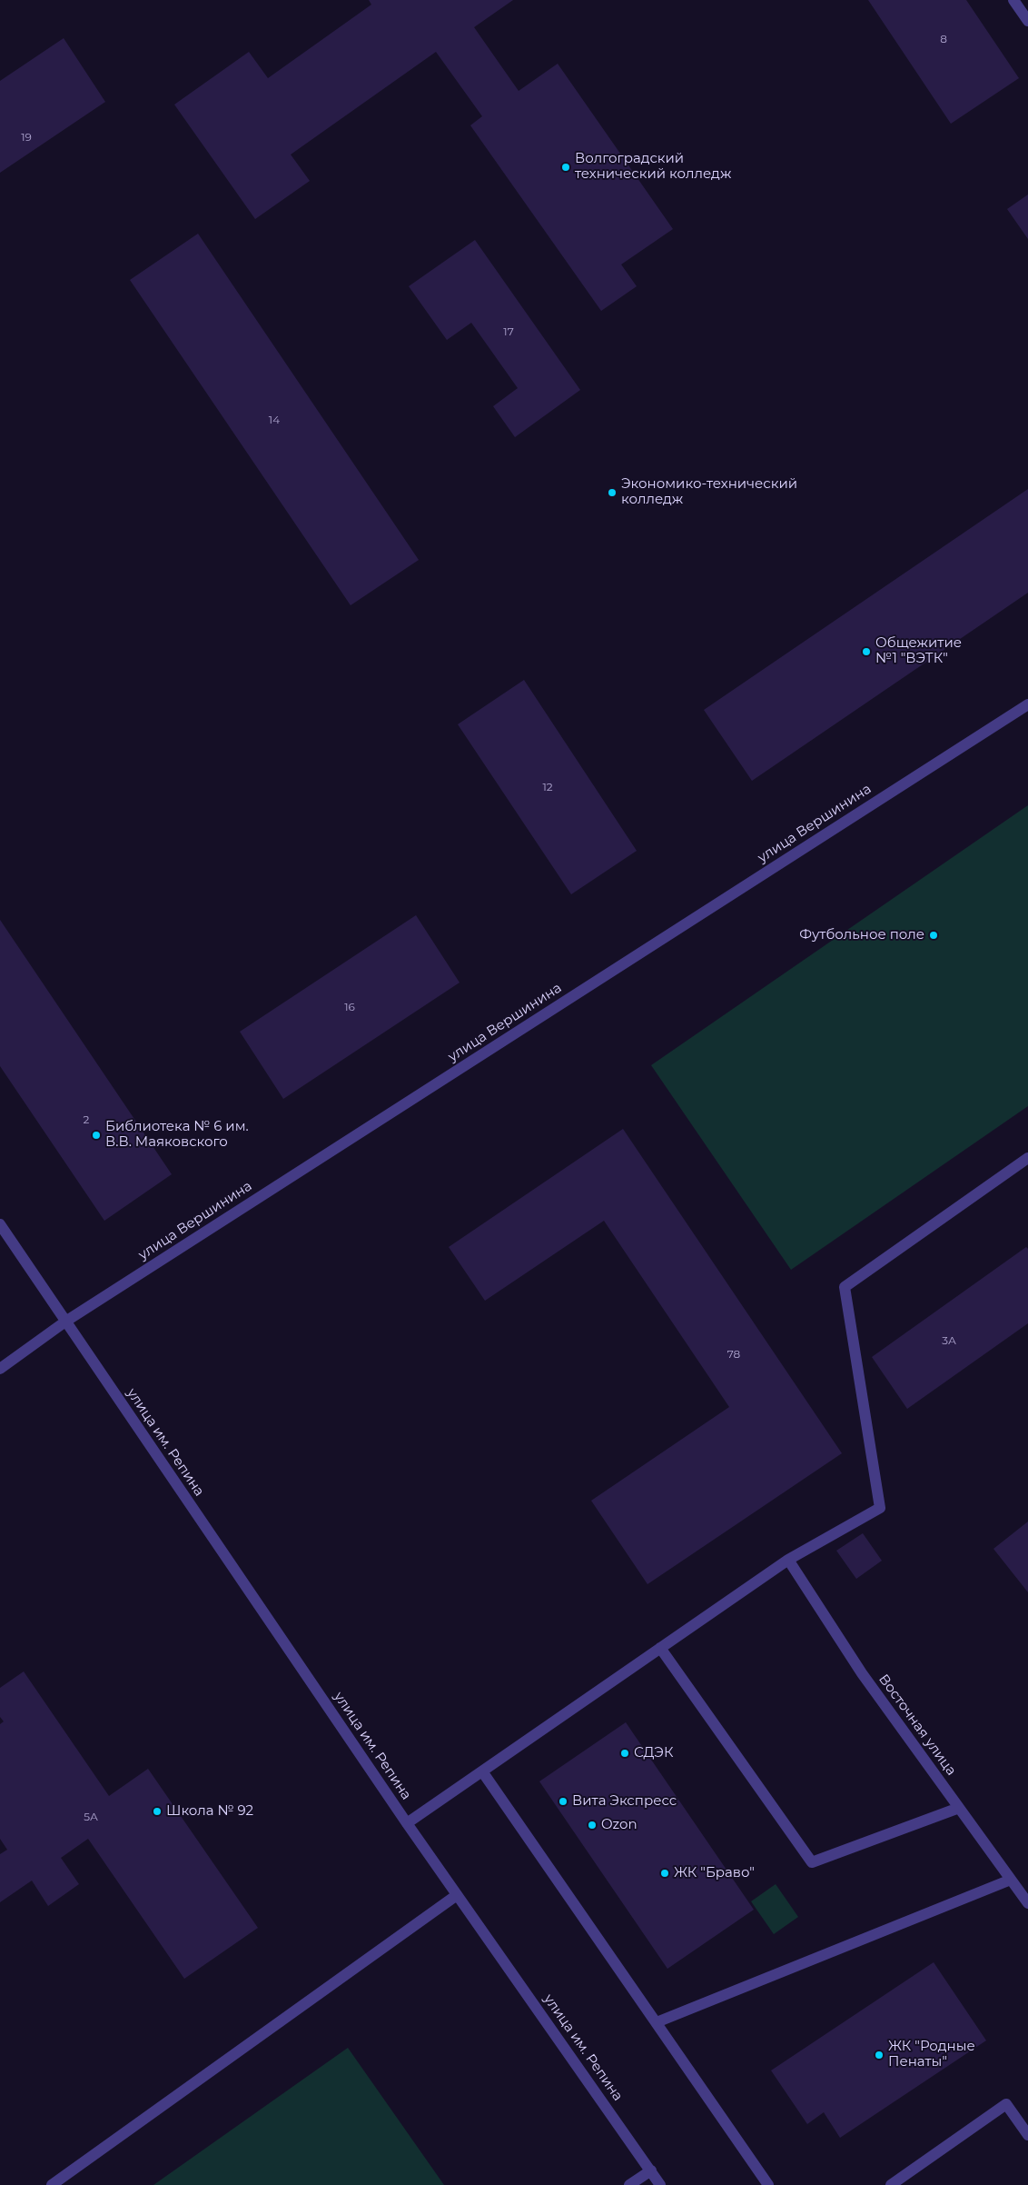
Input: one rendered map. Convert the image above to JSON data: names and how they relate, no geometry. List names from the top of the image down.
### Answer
{
  "streets": {
    "street": ["улица Вершинина", "улица им. Репина", "Восточная улица"]
  },
  "crossings": [
    ["улица Вершинина", "улица им. Репина"]
  ],
  "places": [
    "Волгоградский технический колледж",
    "Экономико-технический колледж",
    "Общежитие №1 \"ВЭТК\"",
    "Футбольное поле",
    "Библиотека № 6 им. В.В. Маяковского",
    "СДЭК",
    "Вита Экспресс",
    "Школа № 92",
    "Ozon",
    "ЖК \"Браво\"",
    "ЖК \"Родные Пенаты\""
  ],
  "house_numbers": [
    "8",
    "19",
    "17",
    "14",
    "12",
    "16",
    "2",
    "3А",
    "78",
    "5А"
  ]
}
